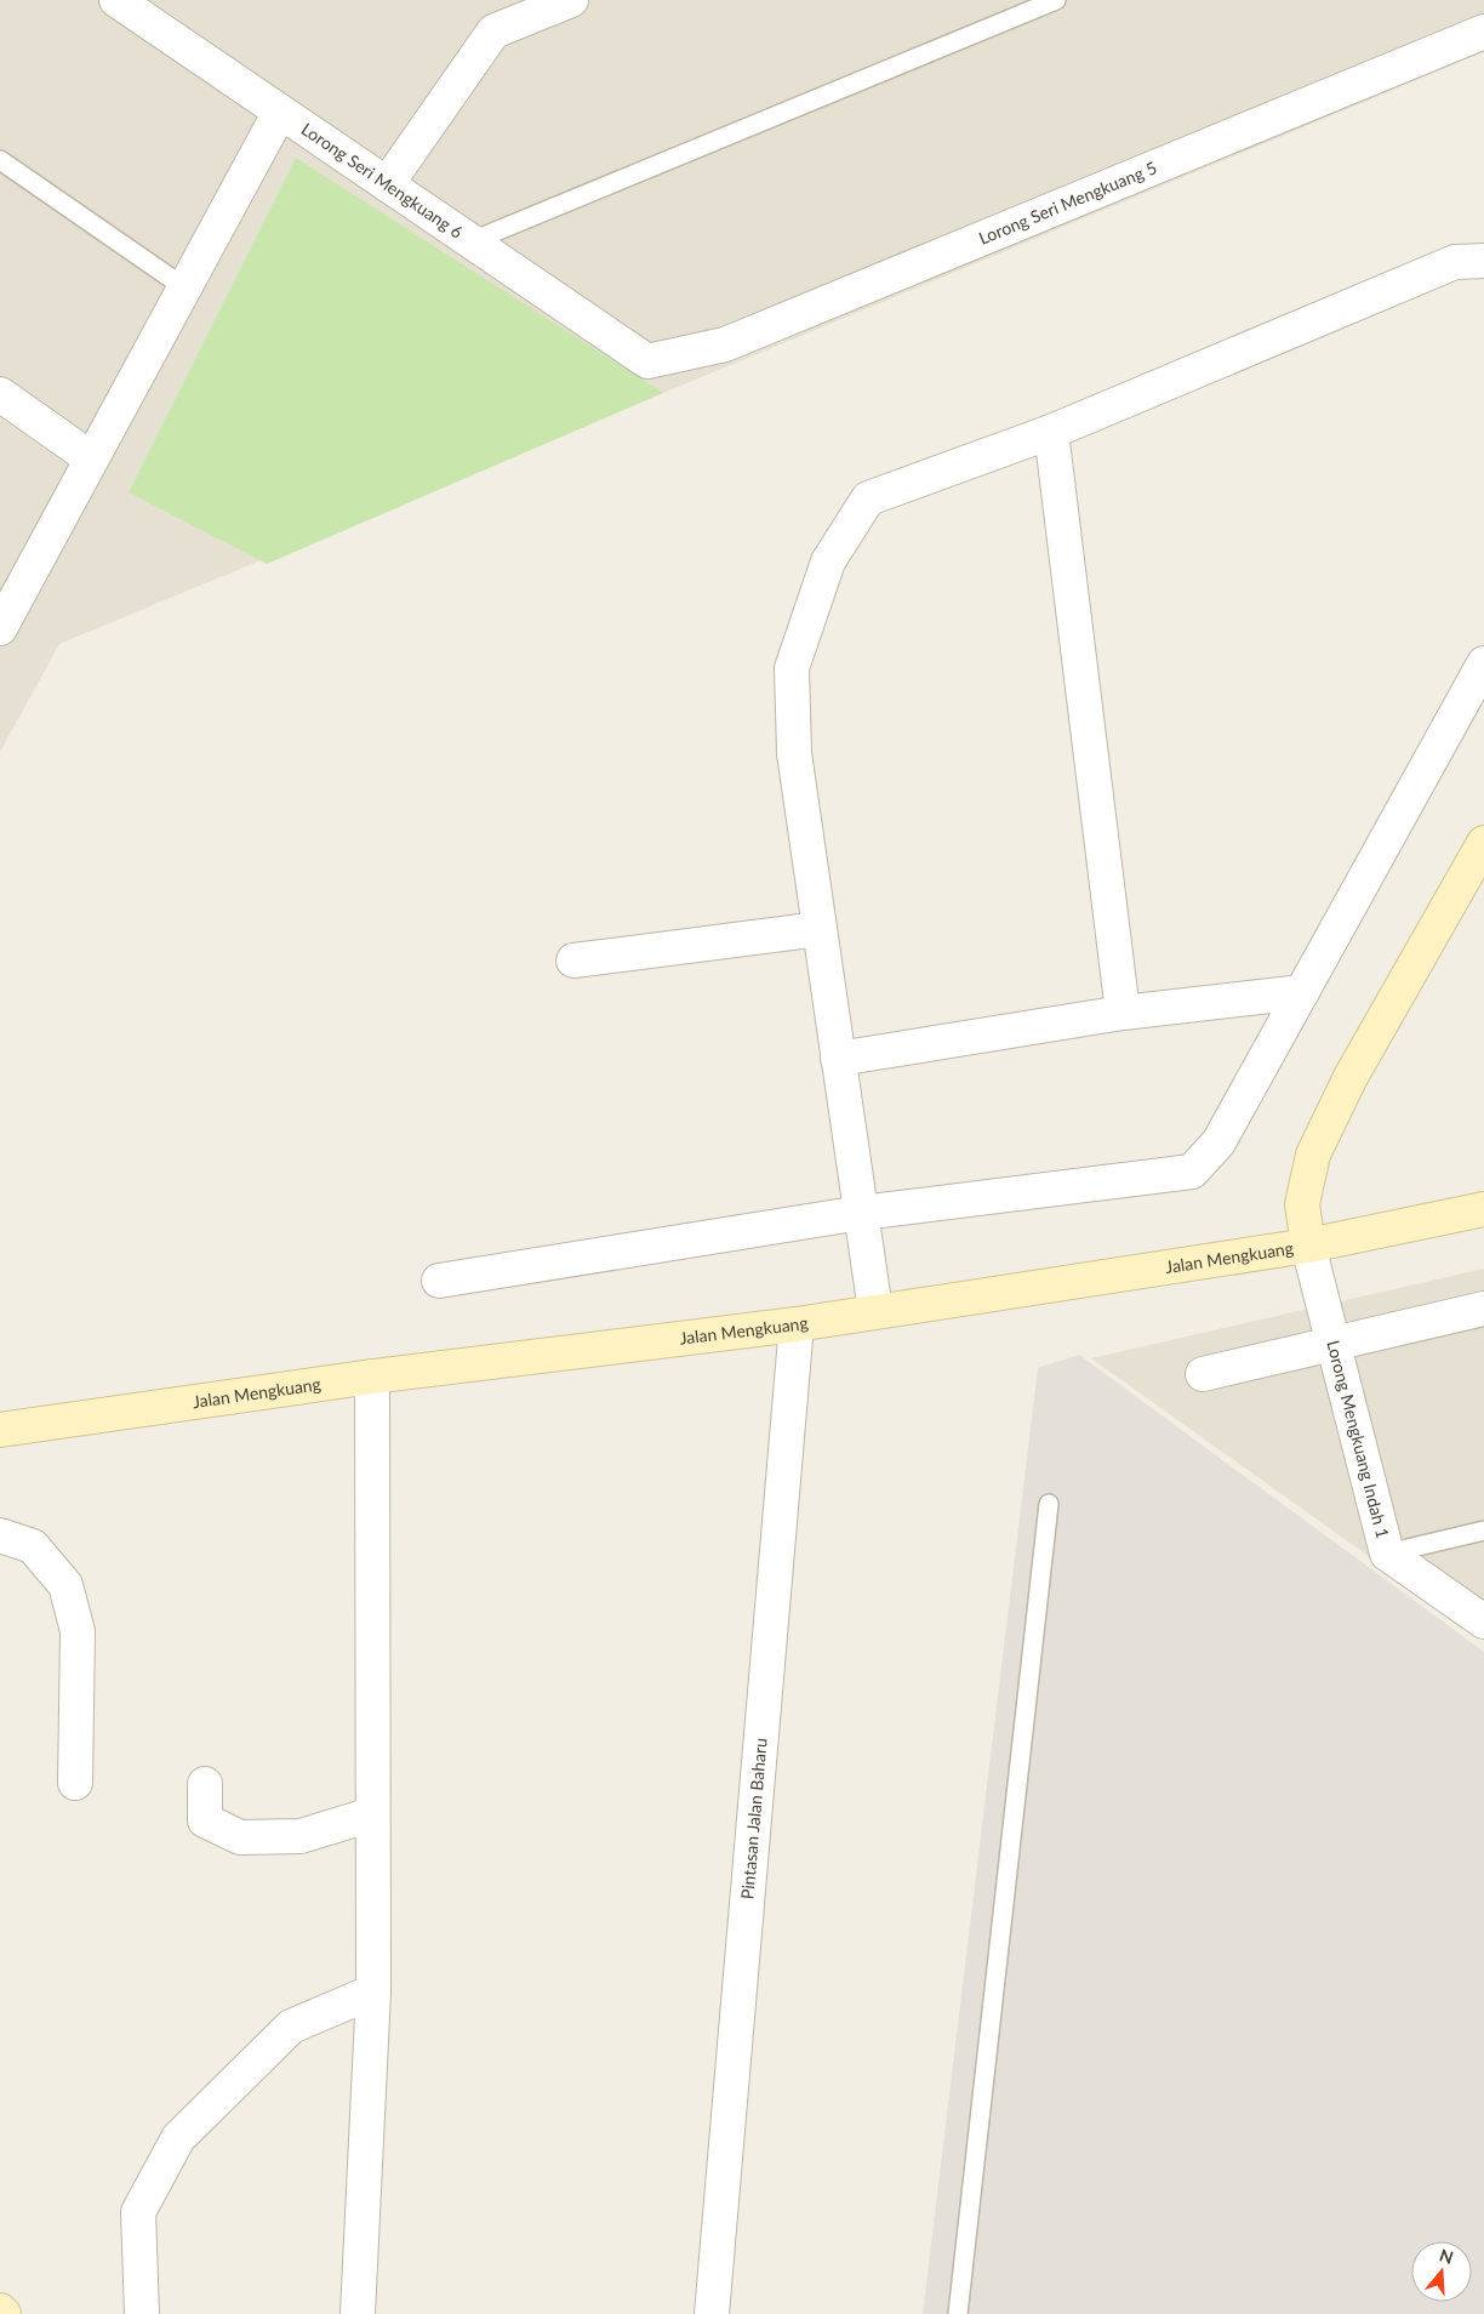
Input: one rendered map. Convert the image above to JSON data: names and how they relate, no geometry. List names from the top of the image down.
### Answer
{
  "streets": {
    "main road": ["Jalan Mengkuang"],
    "street": [
      "Lorong Seri Mengkuang 6",
      "Lorong Seri Mengkuang 5",
      "Lorong Mengkuang Indah 1",
      "Pintasan Jalan Baharu"
    ]
  },
  "crossings": [
    ["Lorong Seri Mengkuang 6", "Lorong Seri Mengkuang 5"],
    ["Jalan Mengkuang", "Lorong Mengkuang Indah 1"],
    ["Jalan Mengkuang", "Pintasan Jalan Baharu"]
  ],
  "north": "top"
}
